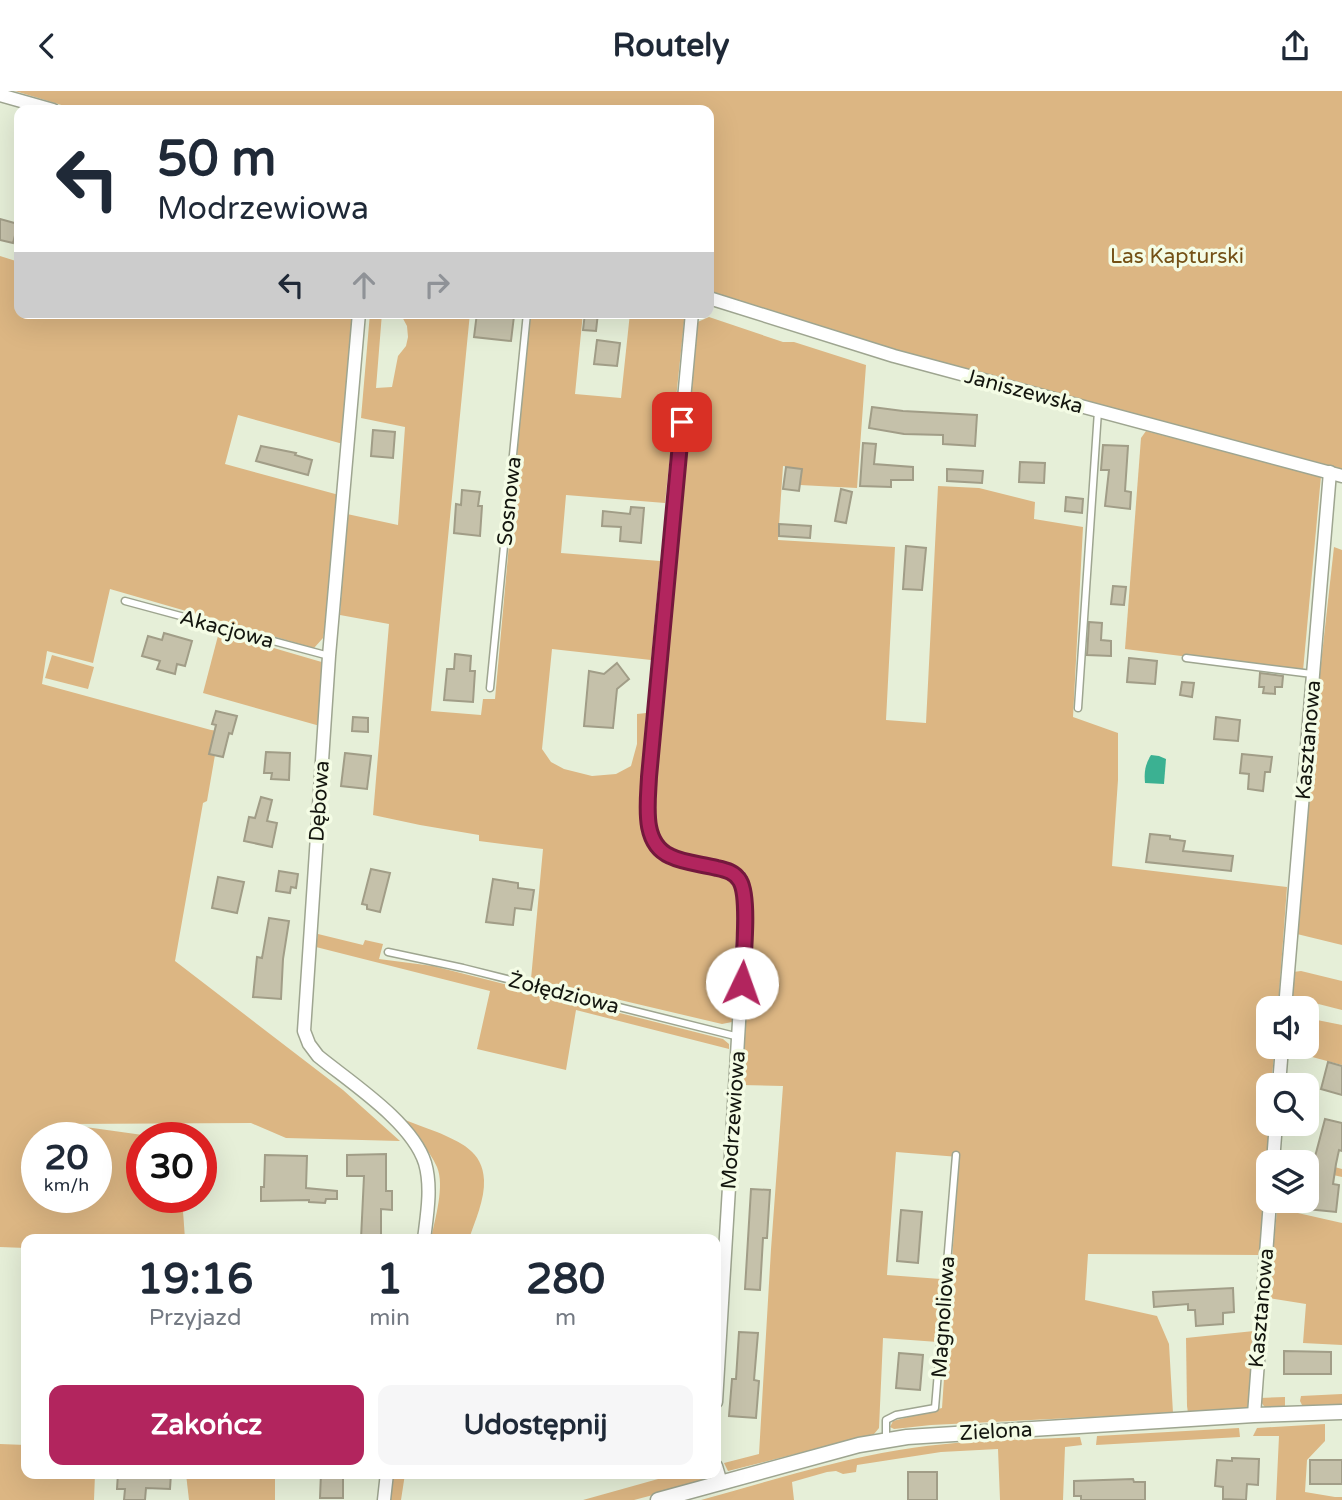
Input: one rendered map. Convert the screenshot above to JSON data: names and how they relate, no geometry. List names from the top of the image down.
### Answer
{
  "streets": {
    "street": [
      "Janiszewska",
      "Kasztanowa",
      "Dębowa",
      "Modrzewiowa",
      "Zielona"
    ],
    "lane": [
      "Sosnowa",
      "Akacjowa",
      "Żołędziowa",
      "Magnoliowa"
    ]
  },
  "crossings": [
    ["Janiszewska", "Kasztanowa"],
    ["Akacjowa", "Dębowa"],
    ["Kasztanowa", "Zielona"],
    ["Żołędziowa", "Modrzewiowa"],
    ["Magnoliowa", "Zielona"]
  ],
  "parks": ["Las Kapturski"],
  "page": {
    "header": "Routely",
    "turn": ["50 m", "Modrzewiowa"],
    "speed": "20 km/h",
    "limit": "30",
    "eta": [
      "19:16",
      "Przyjazd",
      "1",
      "min",
      "280",
      "m"
    ],
    "buttons": ["Zakończ", "Udostępnij"]
  }
}
